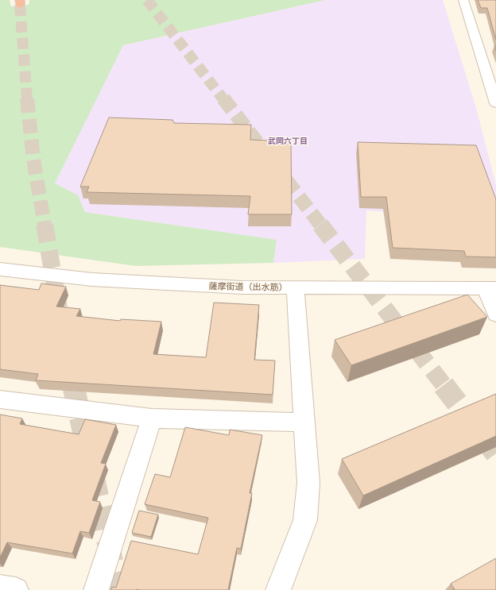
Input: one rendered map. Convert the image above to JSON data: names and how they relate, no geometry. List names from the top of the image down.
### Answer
{
  "streets": {
    "street": ["薩摩街道（出水筋）"]
  },
  "districts": ["武岡六丁目"]
}
